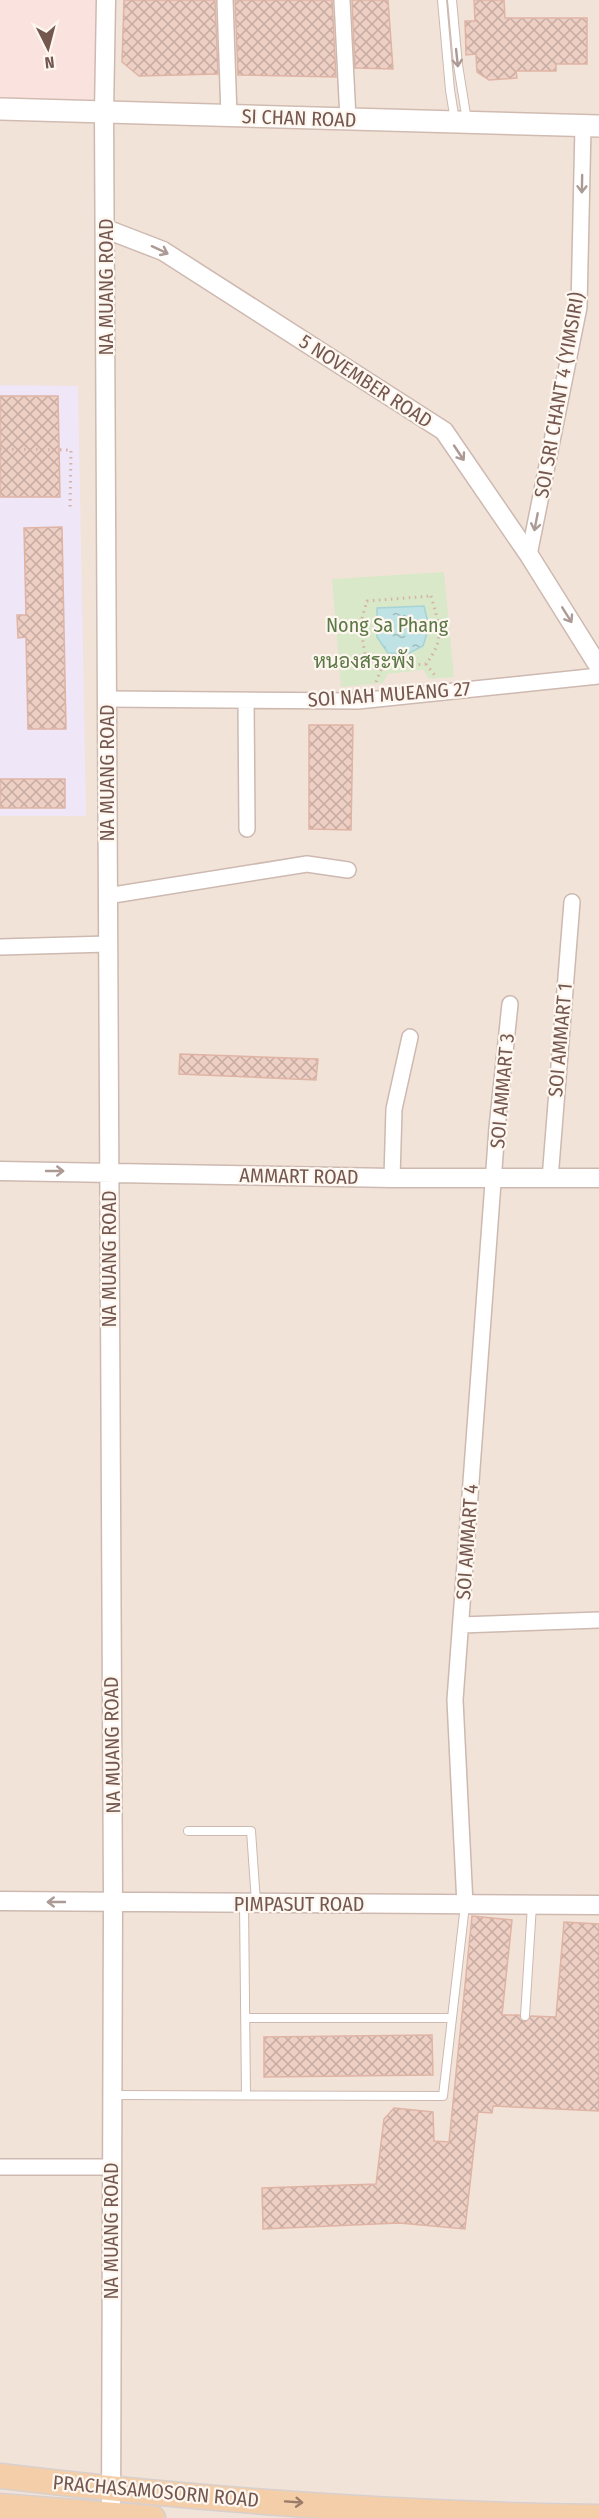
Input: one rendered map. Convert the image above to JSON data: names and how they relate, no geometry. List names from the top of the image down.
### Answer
{
  "streets": {
    "main road": ["SI CHAN ROAD", "PRACHASAMOSORN ROAD"],
    "street": [
      "NA MUANG ROAD",
      "5 NOVEMBER ROAD",
      "SOI SRI CHANT 4 (YIMSIRI)",
      "SOI NAH MUEANG 27",
      "SOI AMMART 1",
      "SOI AMMART 3",
      "AMMART ROAD",
      "SOI AMMART 4",
      "PIMPASUT ROAD"
    ]
  },
  "crossings": [
    ["SI CHAN ROAD", "NA MUANG ROAD"],
    ["SI CHAN ROAD", "SOI SRI CHANT 4 (YIMSIRI)"],
    ["NA MUANG ROAD", "5 NOVEMBER ROAD"],
    ["NA MUANG ROAD", "SOI NAH MUEANG 27"],
    ["NA MUANG ROAD", "AMMART ROAD"],
    ["NA MUANG ROAD", "PIMPASUT ROAD"],
    ["NA MUANG ROAD", "PRACHASAMOSORN ROAD"],
    ["5 NOVEMBER ROAD", "SOI SRI CHANT 4 (YIMSIRI)"],
    ["SOI AMMART 1", "AMMART ROAD"],
    ["SOI AMMART 3", "AMMART ROAD"],
    ["SOI AMMART 3", "SOI AMMART 4"],
    ["AMMART ROAD", "SOI AMMART 4"],
    ["SOI AMMART 4", "PIMPASUT ROAD"]
  ],
  "one_way": ["5 NOVEMBER ROAD", "SOI SRI CHANT 4 (YIMSIRI)", "PRACHASAMOSORN ROAD"],
  "parks": ["Nong Sa Phang", "หนองสระพัง"],
  "north": "bottom"
}
